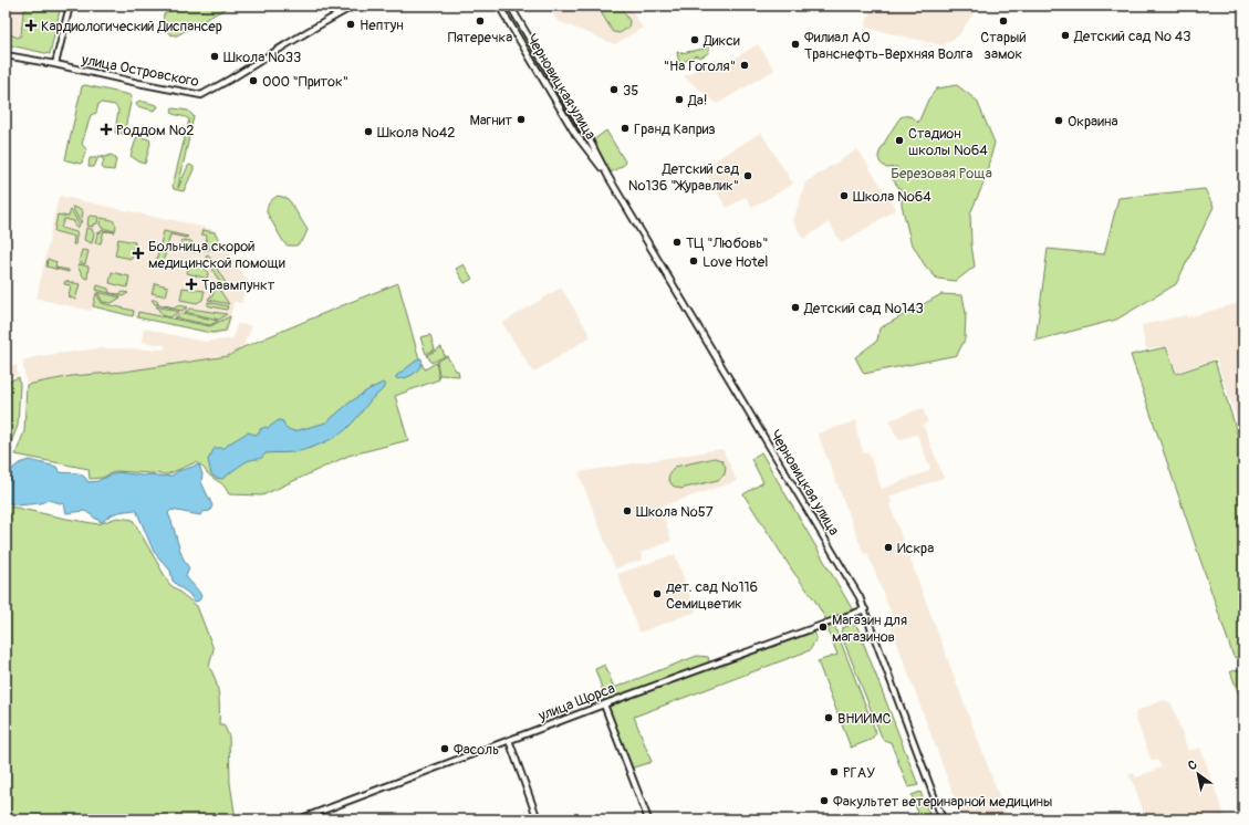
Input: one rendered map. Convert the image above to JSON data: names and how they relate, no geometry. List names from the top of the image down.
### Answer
{
  "streets": {
    "street": ["улица Островского", "Черновицкая улица", "улица Щорса"]
  },
  "crossings": [
    ["Черновицкая улица", "улица Щорса"]
  ],
  "parks": ["Березовая Роща"],
  "places": {
    "other": [
      "Пятеречка",
      "Старый замок",
      "Нептун",
      "Детский сад № 43",
      "Дикси",
      "Филиал АО Транснефть-Верхняя Волга",
      "Школа №33",
      "\"На Гоголя\"",
      "ООО \"Приток\"",
      "35",
      "Да!",
      "Магнит",
      "Окраина",
      "Гранд Каприз",
      "Школа №42",
      "Стадион школы №64",
      "Детский сад №136 \"Журавлик\"",
      "Школа №64",
      "ТЦ \"Любовь\"",
      "Love Hotel",
      "Детский сад №143",
      "Школа №57",
      "Искра",
      "дет. сад №116 Семицветик",
      "Магазин для магазинов",
      "ВНИИМС",
      "Фасоль",
      "РГАУ",
      "Факультет ветеринарной медицины"
    ],
    "health": [
      "Кардиологический Диспансер",
      "Роддом №2",
      "Больница скорой медицинской помощи",
      "Травмпункт"
    ]
  },
  "north": "top left"
}
